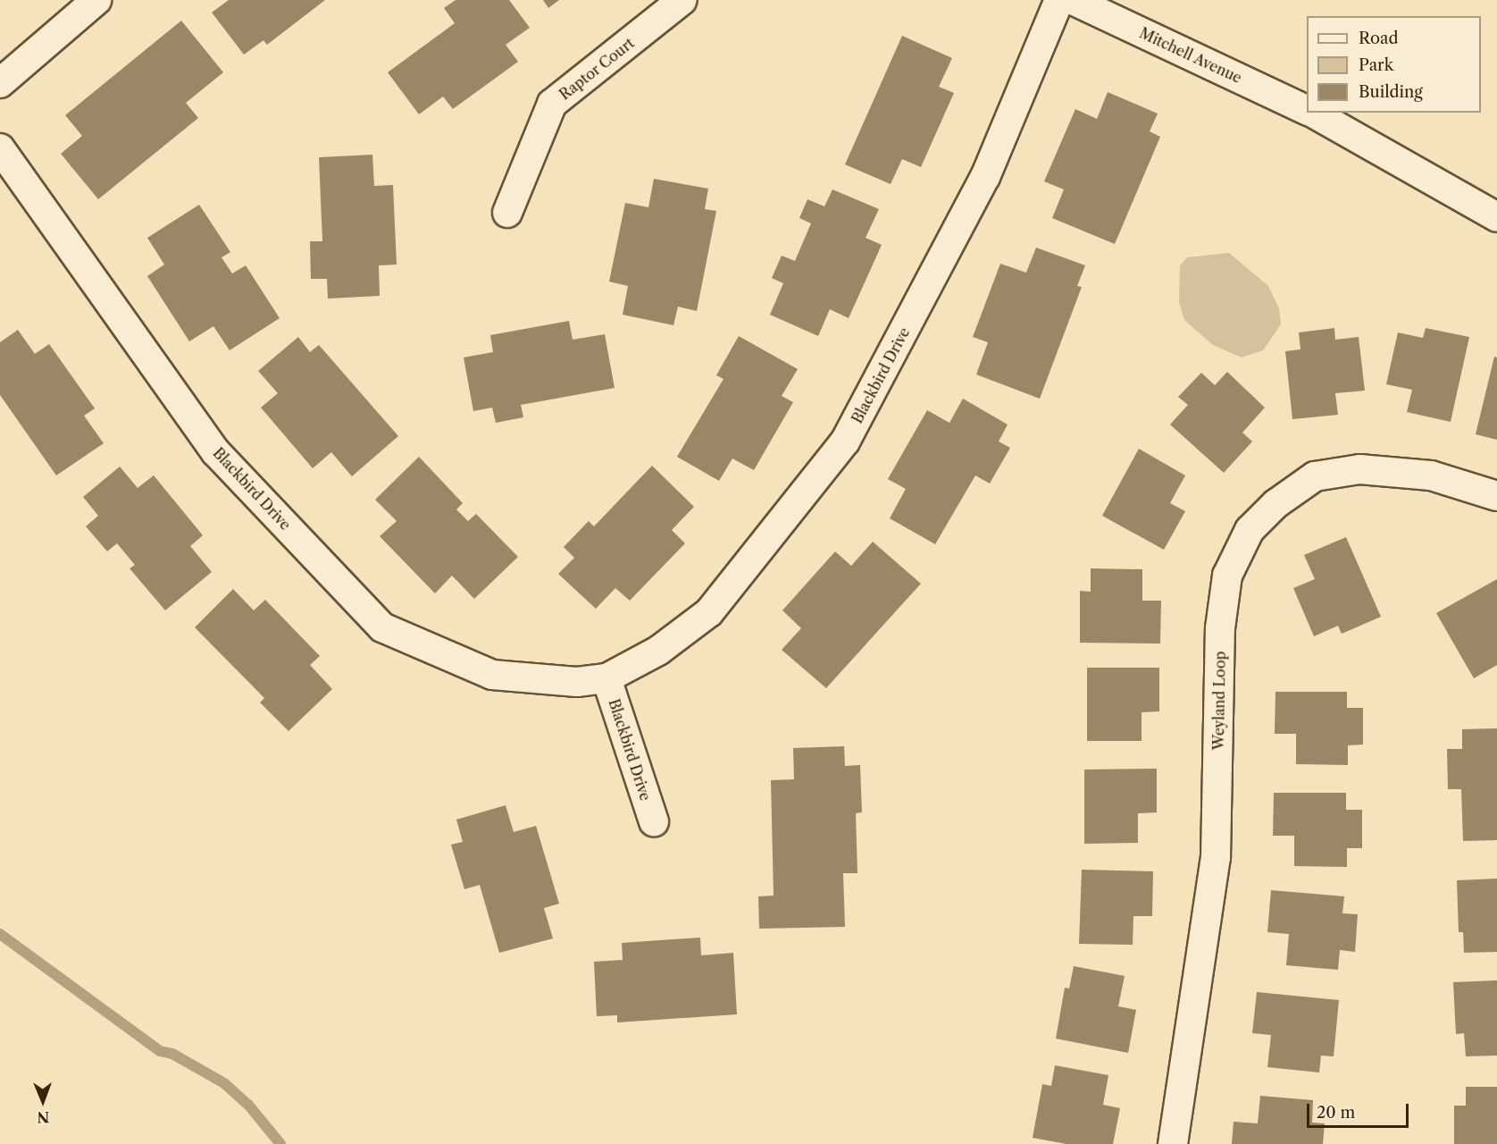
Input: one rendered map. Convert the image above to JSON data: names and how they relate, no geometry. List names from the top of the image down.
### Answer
{
  "streets": {
    "street": [
      "Mitchell Avenue",
      "Raptor Court",
      "Blackbird Drive",
      "Weyland Loop"
    ]
  },
  "legend": ["Road", "Park", "Building"],
  "scale_bar": "20 m",
  "north": "bottom"
}
